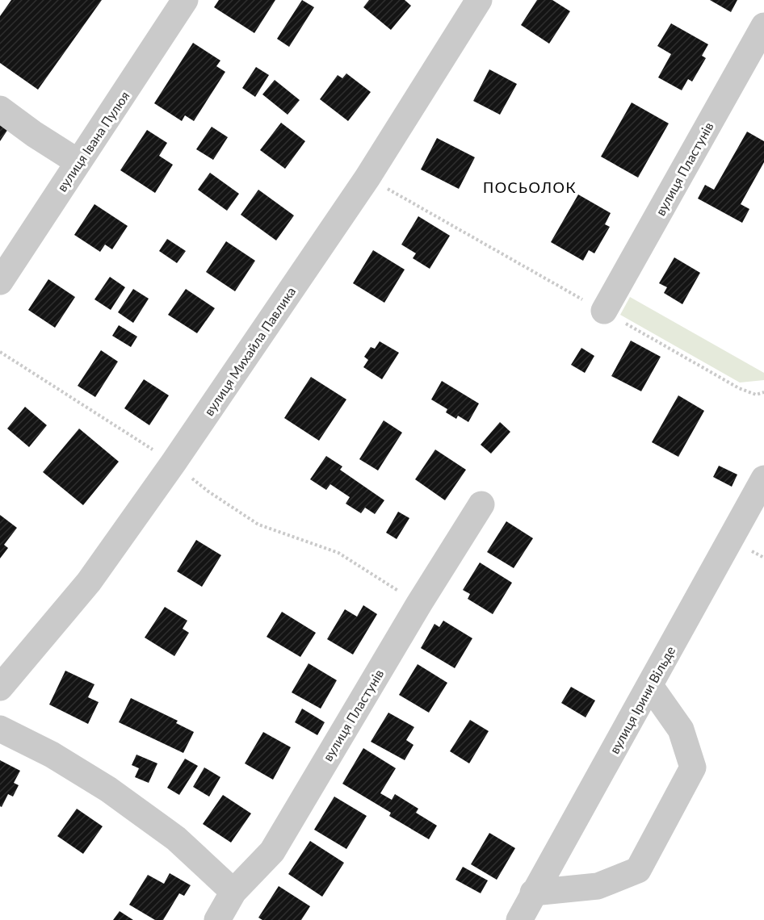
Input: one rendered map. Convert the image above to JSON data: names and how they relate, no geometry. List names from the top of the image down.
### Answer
{
  "streets": {
    "street": [
      "вулиця Івана Пулюя",
      "вулиця Пластунів",
      "вулиця Михайла Павлика",
      "вулиця Ірини Вільде"
    ]
  },
  "districts": ["ПОСЬОЛОК"]
}
